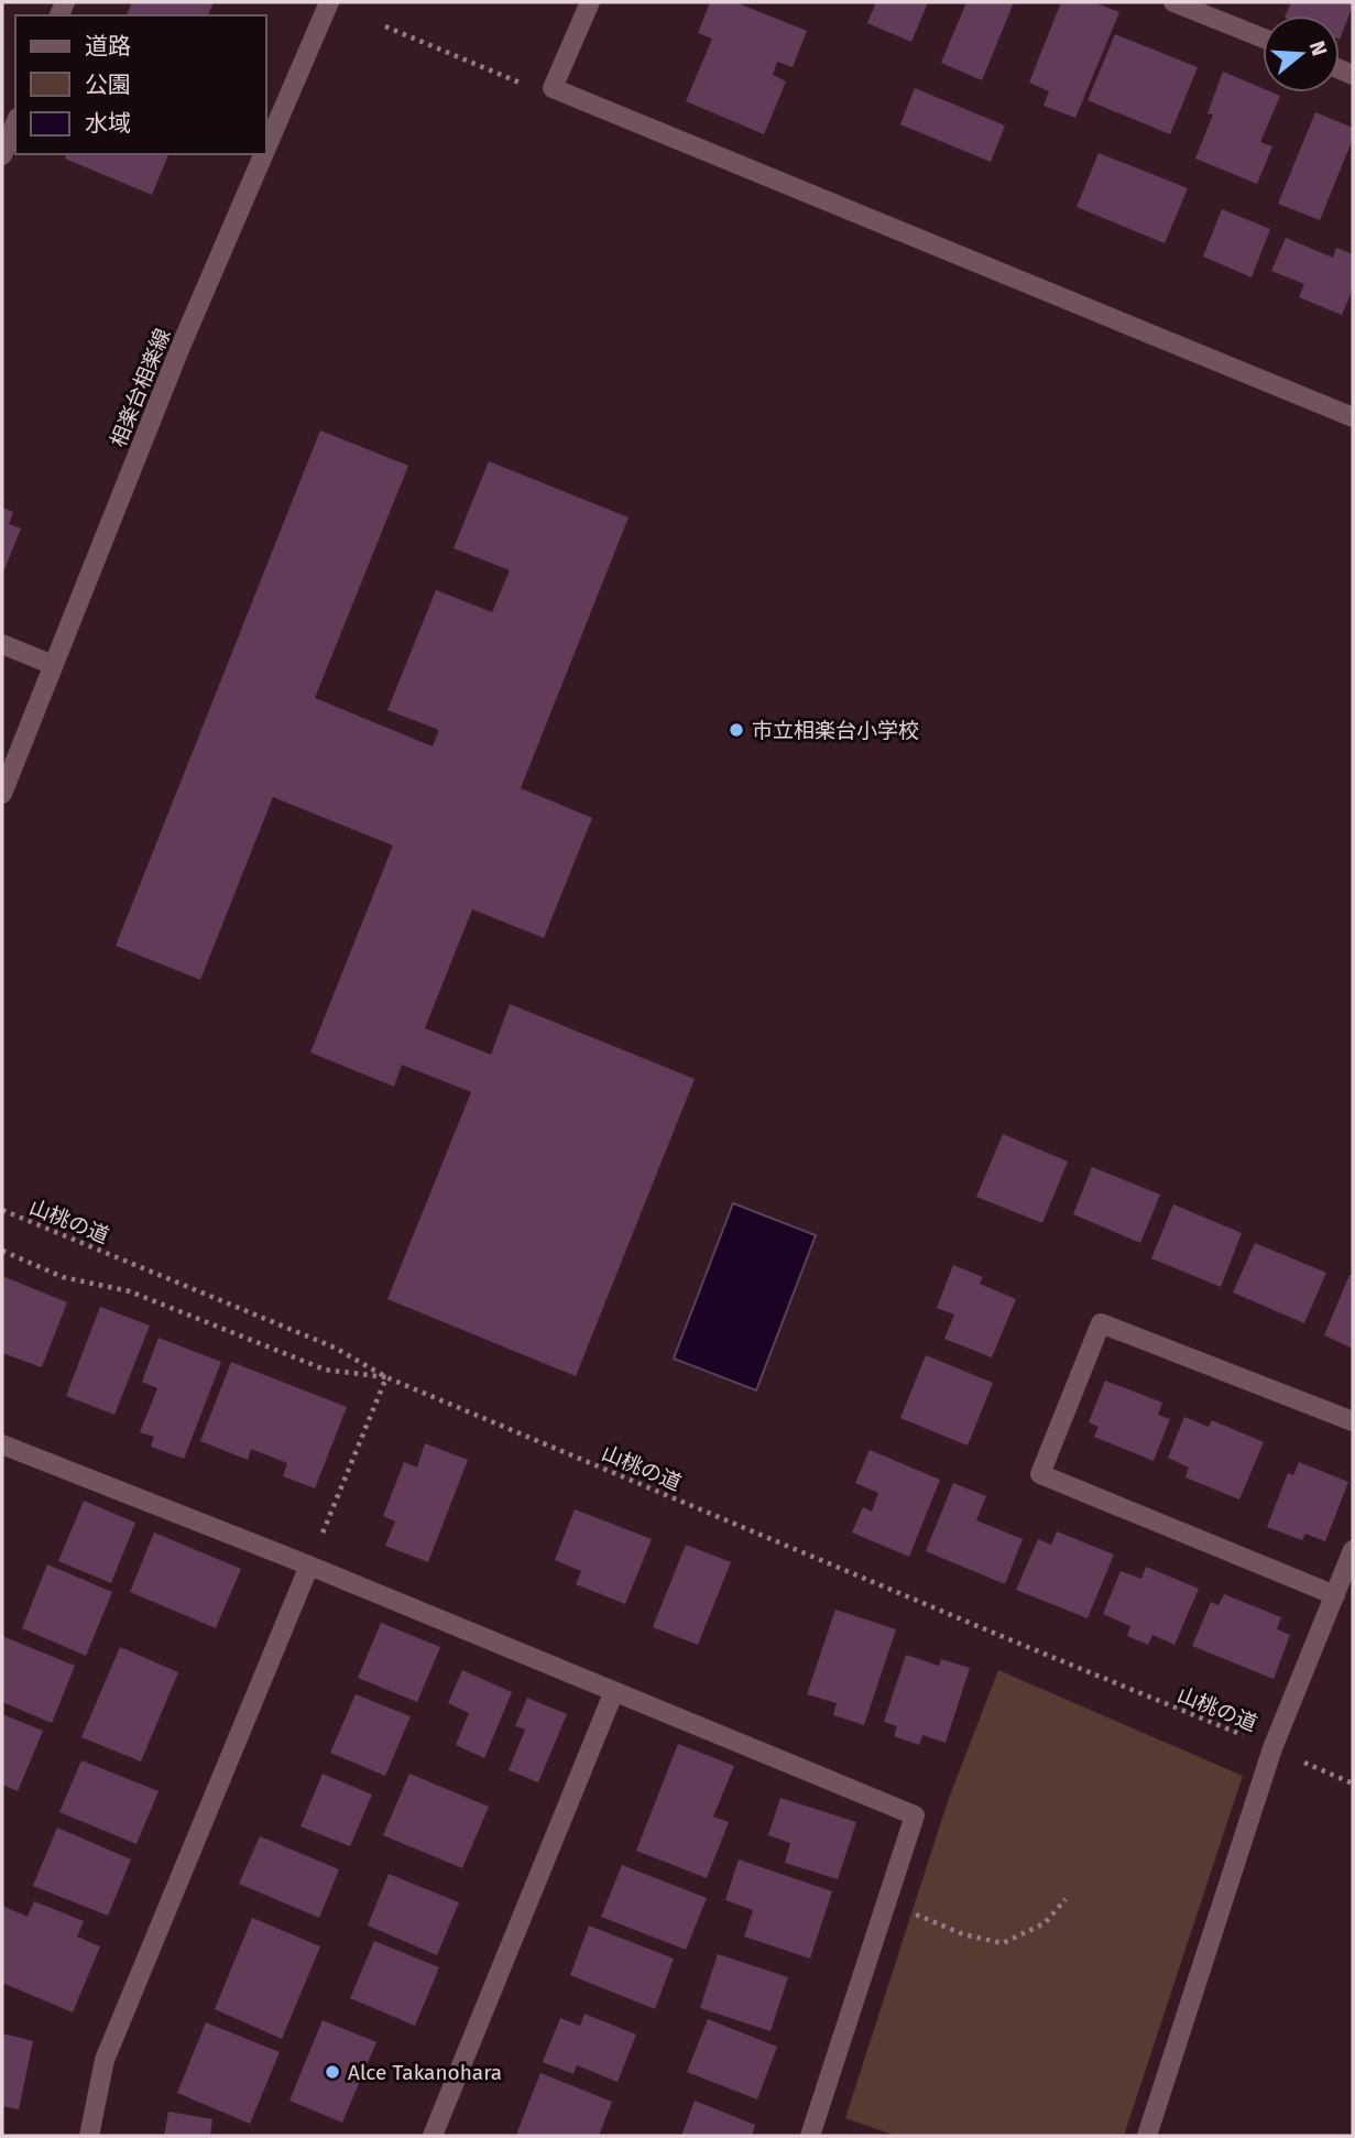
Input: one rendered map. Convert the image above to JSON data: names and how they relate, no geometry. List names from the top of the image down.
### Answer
{
  "streets": {
    "street": ["相楽台相楽線"],
    "path": ["山桃の道"]
  },
  "places": ["市立相楽台小学校", "Alce Takanohara"],
  "legend": ["道路", "公園", "水域"],
  "north": "right"
}
